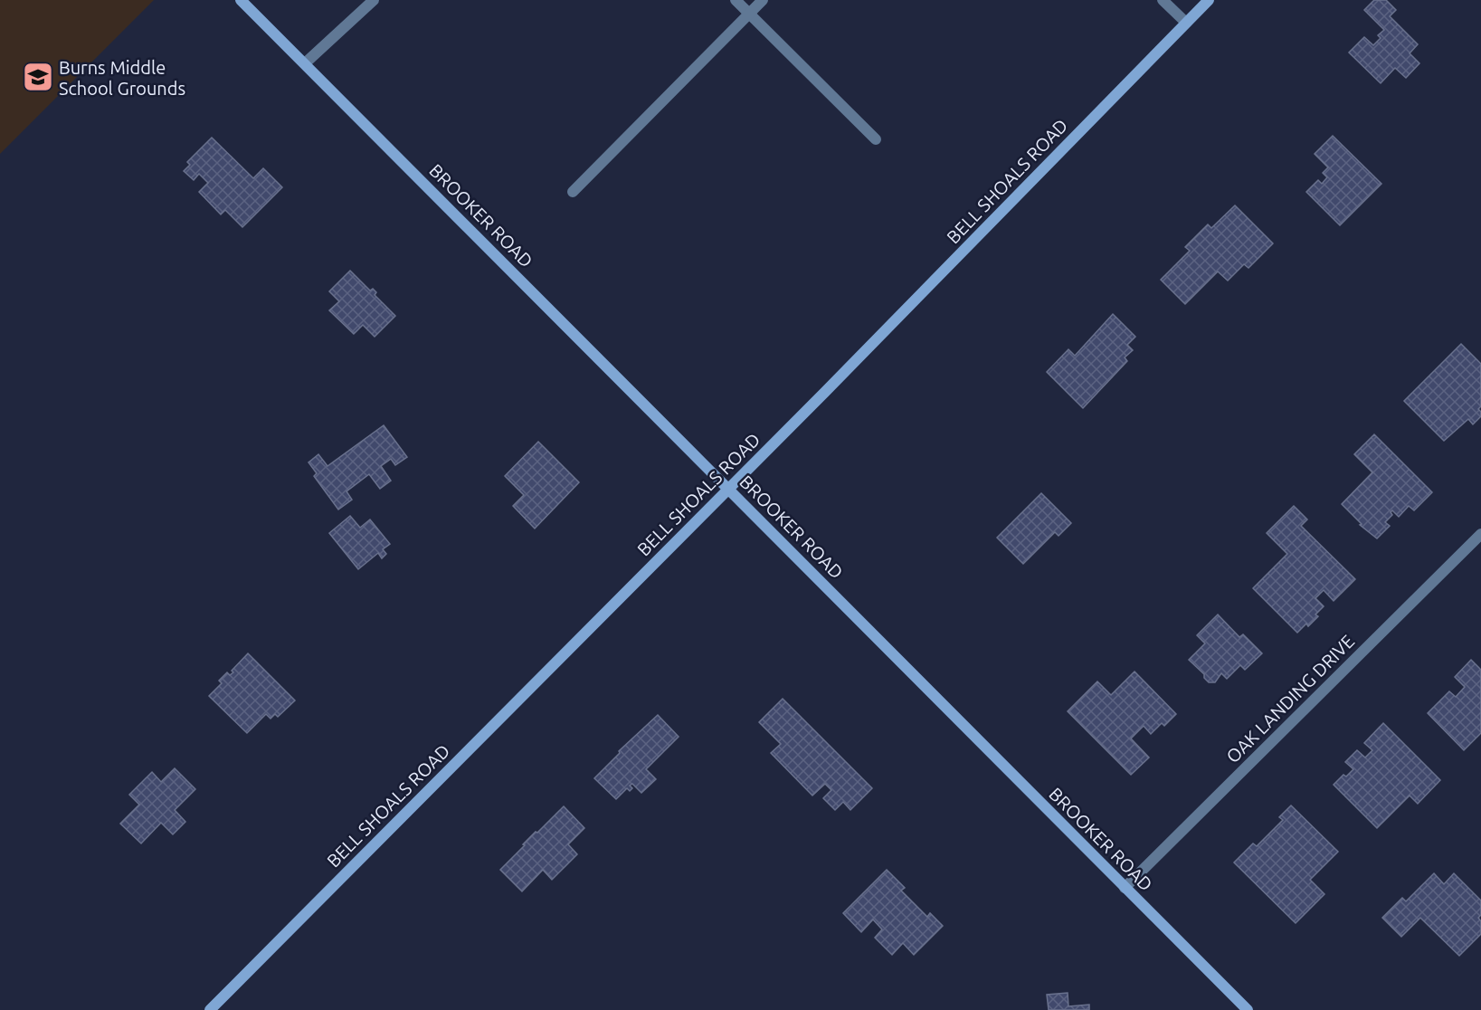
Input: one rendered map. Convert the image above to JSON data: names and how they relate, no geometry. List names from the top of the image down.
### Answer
{
  "streets": {
    "street": ["BELL SHOALS ROAD", "BROOKER ROAD", "OAK LANDING DRIVE"]
  },
  "crossings": [
    ["BELL SHOALS ROAD", "BROOKER ROAD"],
    ["BROOKER ROAD", "OAK LANDING DRIVE"]
  ],
  "places": {
    "school or university": ["Burns Middle School Grounds"]
  }
}
